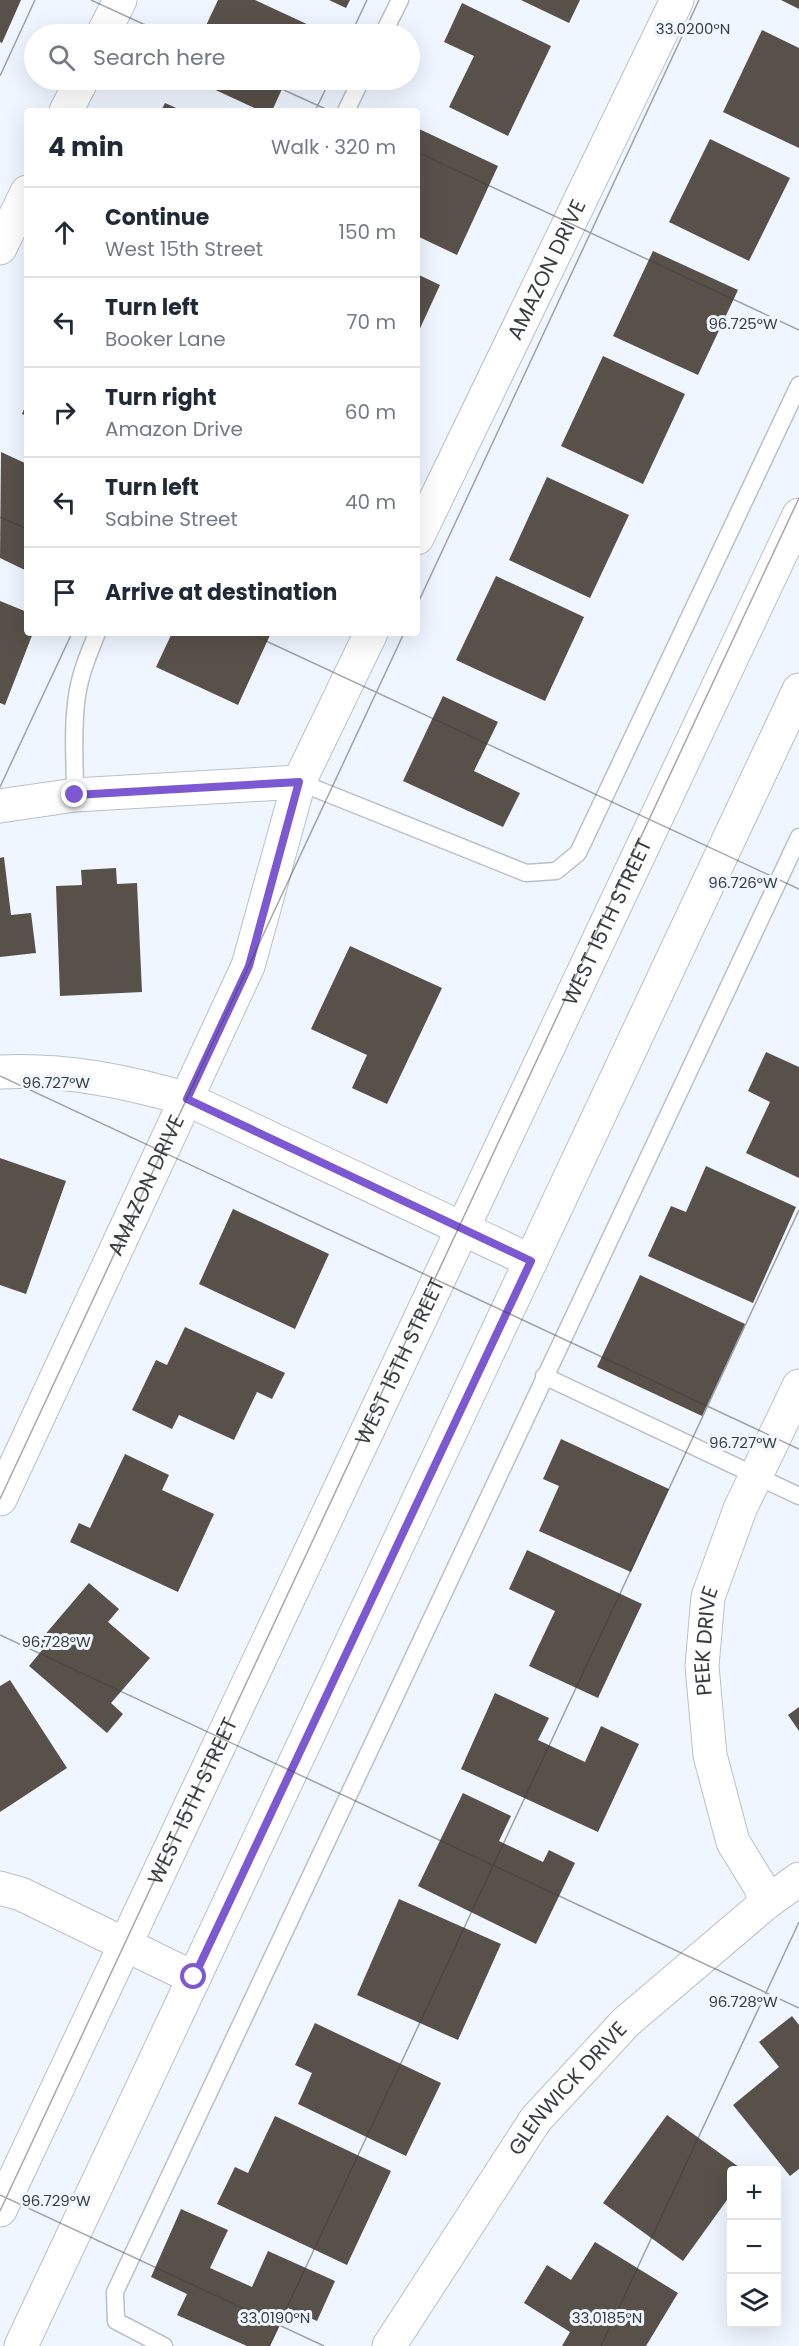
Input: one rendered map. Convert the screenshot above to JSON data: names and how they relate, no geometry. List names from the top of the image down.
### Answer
{
  "streets": {
    "street": [
      "AMAZON DRIVE",
      "WEST 15TH STREET",
      "PEEK DRIVE",
      "GLENWICK DRIVE"
    ]
  },
  "crossings": [
    ["PEEK DRIVE", "GLENWICK DRIVE"]
  ],
  "page": {
    "search": "Search here",
    "heading": ["4 min", "Walk · 320 m"],
    "list": [
      ["Continue", "West 15th Street", "150 m"],
      ["Turn left", "Booker Lane", "70 m"],
      ["Turn right", "Amazon Drive", "60 m"],
      ["Turn left", "Sabine Street", "40 m"],
      "Arrive at destination"
    ],
    "map_buttons": ["+", "−"]
  },
  "coordinates": [
    "33.0200°N",
    "96.725°W",
    "96.726°W",
    "96.727°W",
    "96.728°W",
    "96.729°W",
    "33.0190°N",
    "33.0185°N"
  ]
}
